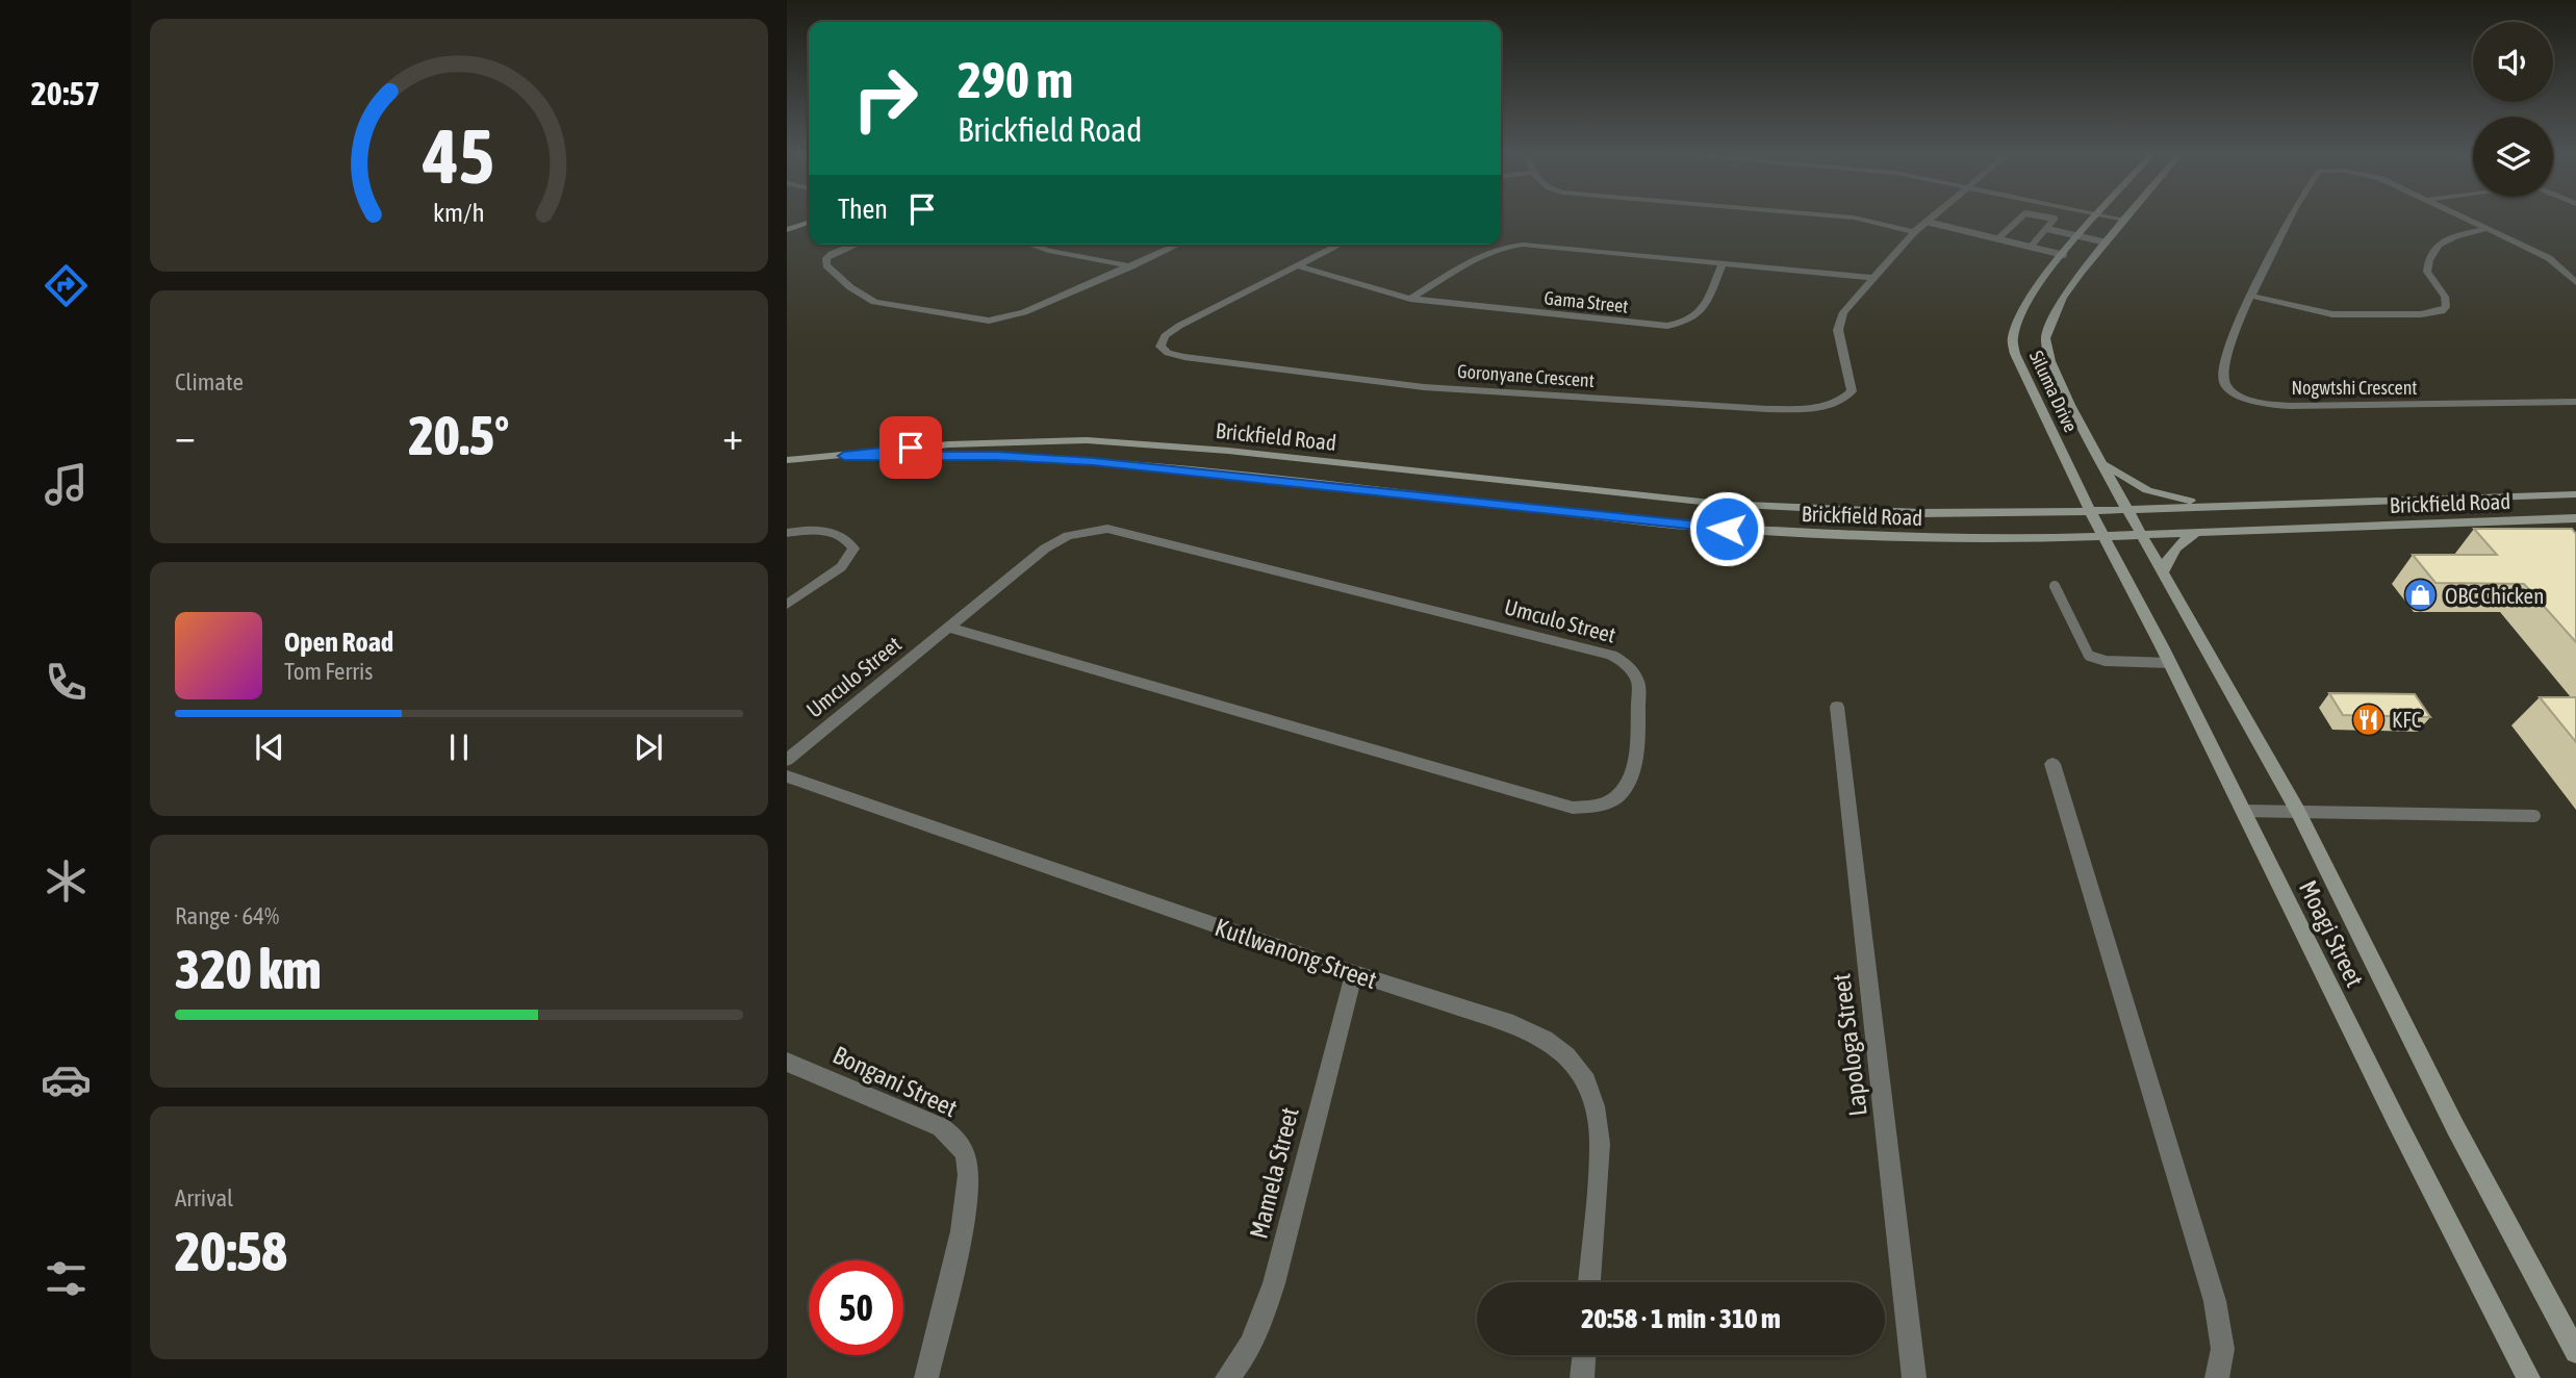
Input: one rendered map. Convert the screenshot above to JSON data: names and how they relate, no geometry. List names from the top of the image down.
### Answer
{
  "streets": {
    "main road": ["Siluma Drive", "Brickfield Road", "Moagi Street"],
    "street": [
      "Gama Street",
      "Goronyane Crescent",
      "Nogwtshi Crescent",
      "Umculo Street",
      "Kutlwanong Street",
      "Lapologa Street",
      "Bongani Street",
      "Mamela Street"
    ]
  },
  "crossings": [
    ["Gama Street", "Goronyane Crescent"],
    ["Siluma Drive", "Brickfield Road"],
    ["Siluma Drive", "Moagi Street"],
    ["Brickfield Road", "Moagi Street"],
    ["Kutlwanong Street", "Mamela Street"]
  ],
  "places": {
    "shop": ["OBC Chicken"],
    "restaurant": ["KFC"]
  },
  "page": {
    "tabs": "20:57",
    "turn": ["290 m", "Brickfield Road"],
    "then": "Then",
    "tile": [
      "Climate",
      ["Range · 64%", "320 km"],
      ["Arrival", "20:58"]
    ],
    "heat": ["−", "20.5°", "+"],
    "song": ["Open Road", "Tom Ferris"],
    "limit": "50",
    "trip": "20:58 · 1 min · 310 m",
    "gauge": ["45", "km/h"]
  }
}
